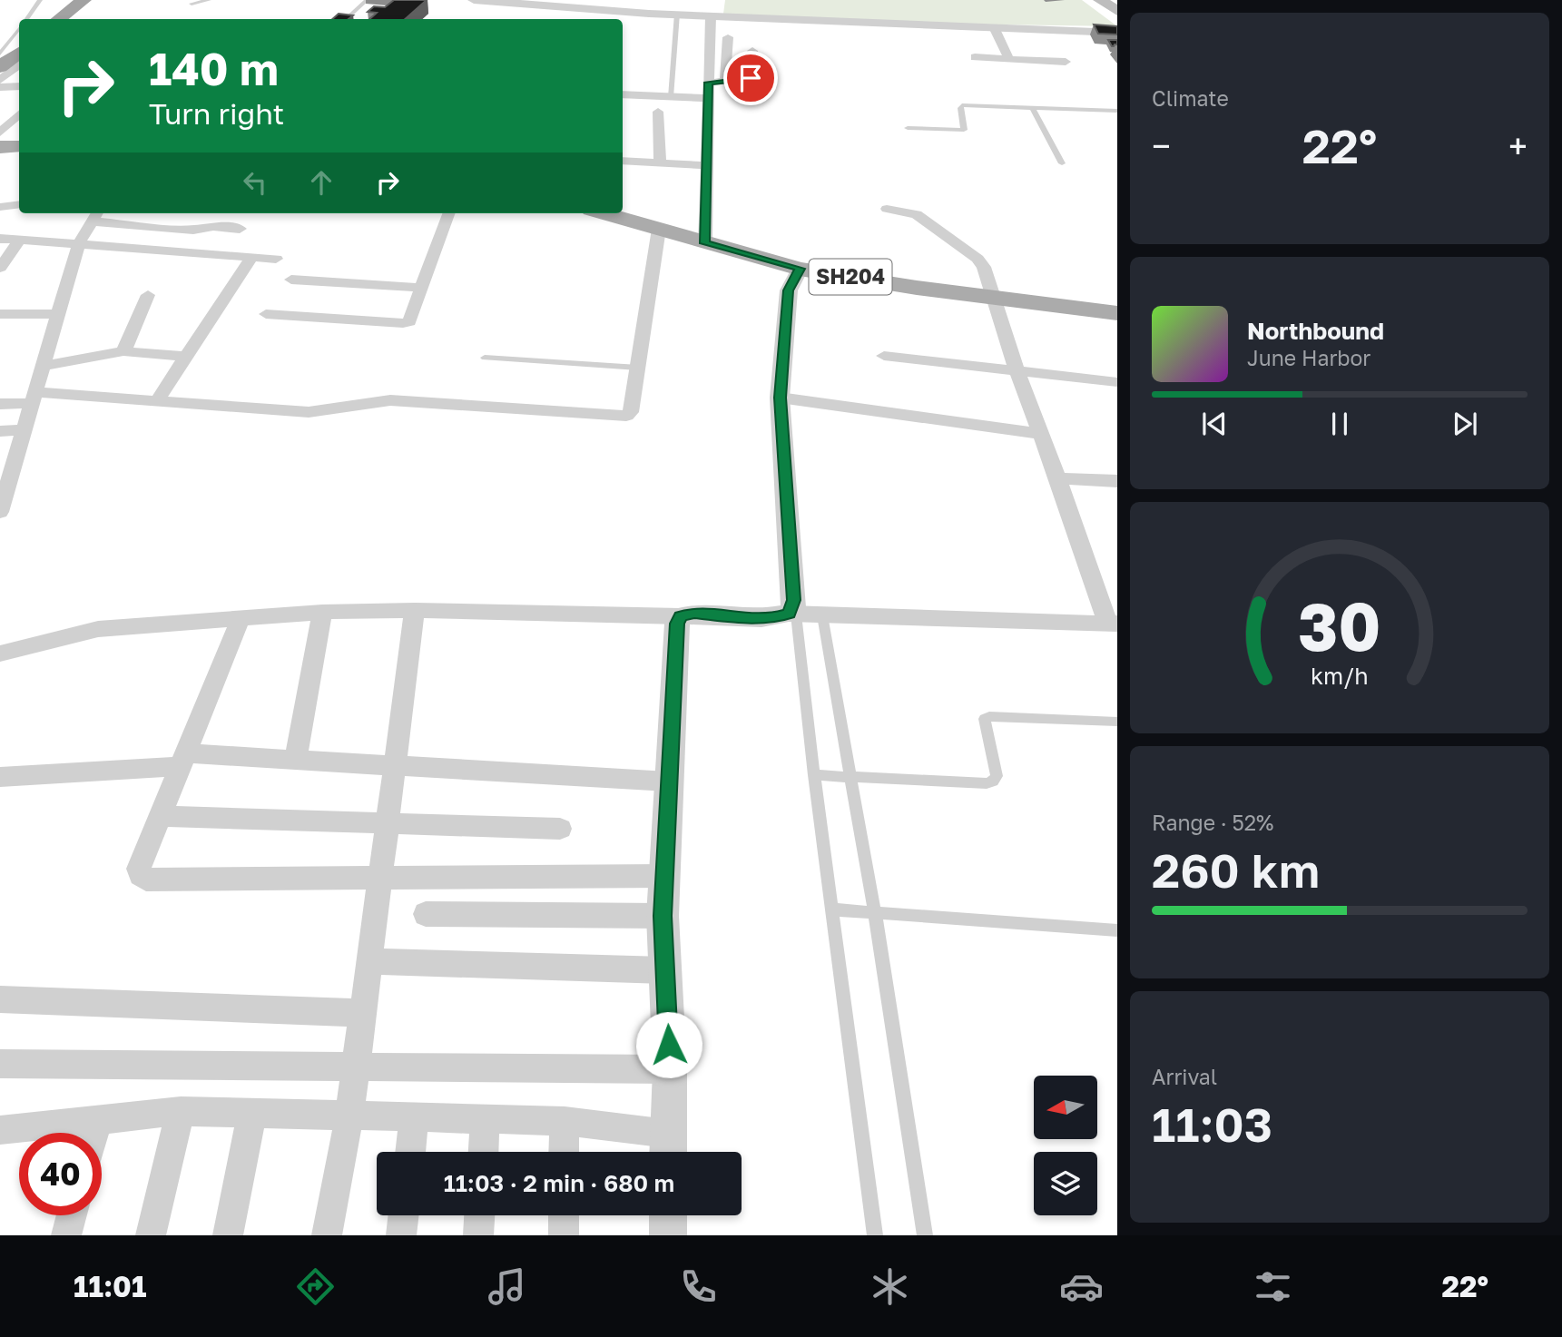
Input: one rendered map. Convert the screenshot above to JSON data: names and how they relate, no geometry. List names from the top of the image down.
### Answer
{
  "streets": {
    "main road": ["SH204"]
  },
  "north": "left",
  "page": {
    "tile": [
      "Climate",
      ["Range · 52%", "260 km"],
      ["Arrival", "11:03"]
    ],
    "turn": ["140 m", "Turn right"],
    "heat": ["−", "22°", "+"],
    "song": ["Northbound", "June Harbor"],
    "limit": "40",
    "trip": "11:03 · 2 min · 680 m",
    "tabs": ["11:01", "22°"],
    "gauge": ["30", "km/h"]
  }
}
